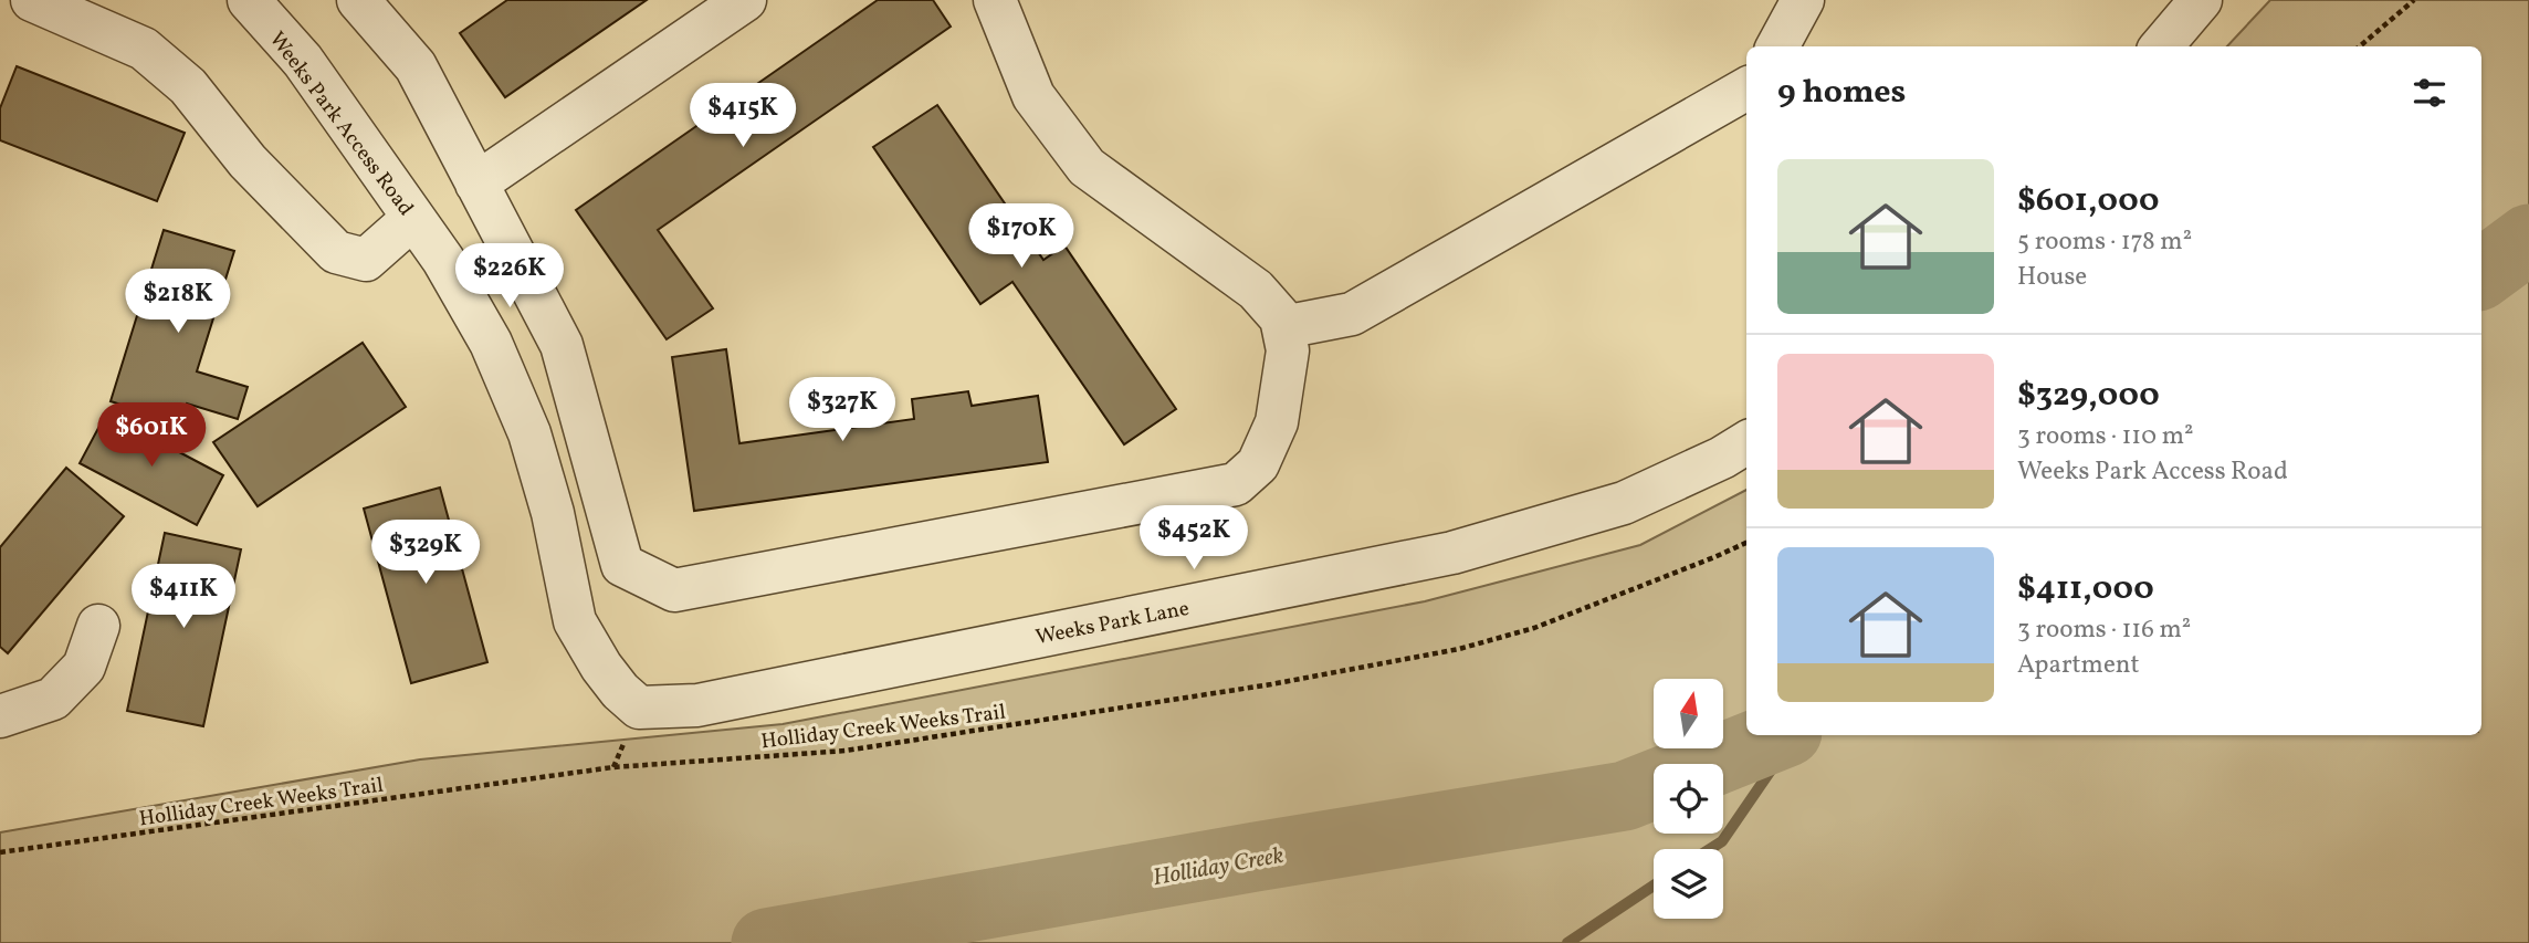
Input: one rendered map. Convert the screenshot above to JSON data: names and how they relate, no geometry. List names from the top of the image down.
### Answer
{
  "streets": {
    "street": ["Weeks Park Access Road", "Weeks Park Lane"],
    "path": ["Holliday Creek Weeks Trail"]
  },
  "crossings": [
    ["Weeks Park Access Road", "Weeks Park Lane"]
  ],
  "water": ["Holliday Creek"],
  "north": "top",
  "page": {
    "heading": "9 homes",
    "price": [
      "$415K",
      "$170K",
      "$226K",
      "$218K",
      "$327K",
      "$601K",
      "$452K",
      "$329K",
      "$411K"
    ],
    "list": [
      {
        "name": "$601,000",
        "note": "5 rooms · 178 m² · House"
      },
      {
        "name": "$329,000",
        "note": "3 rooms · 110 m² · Weeks Park Access Road"
      },
      {
        "name": "$411,000",
        "note": "3 rooms · 116 m² · Apartment"
      }
    ]
  }
}
